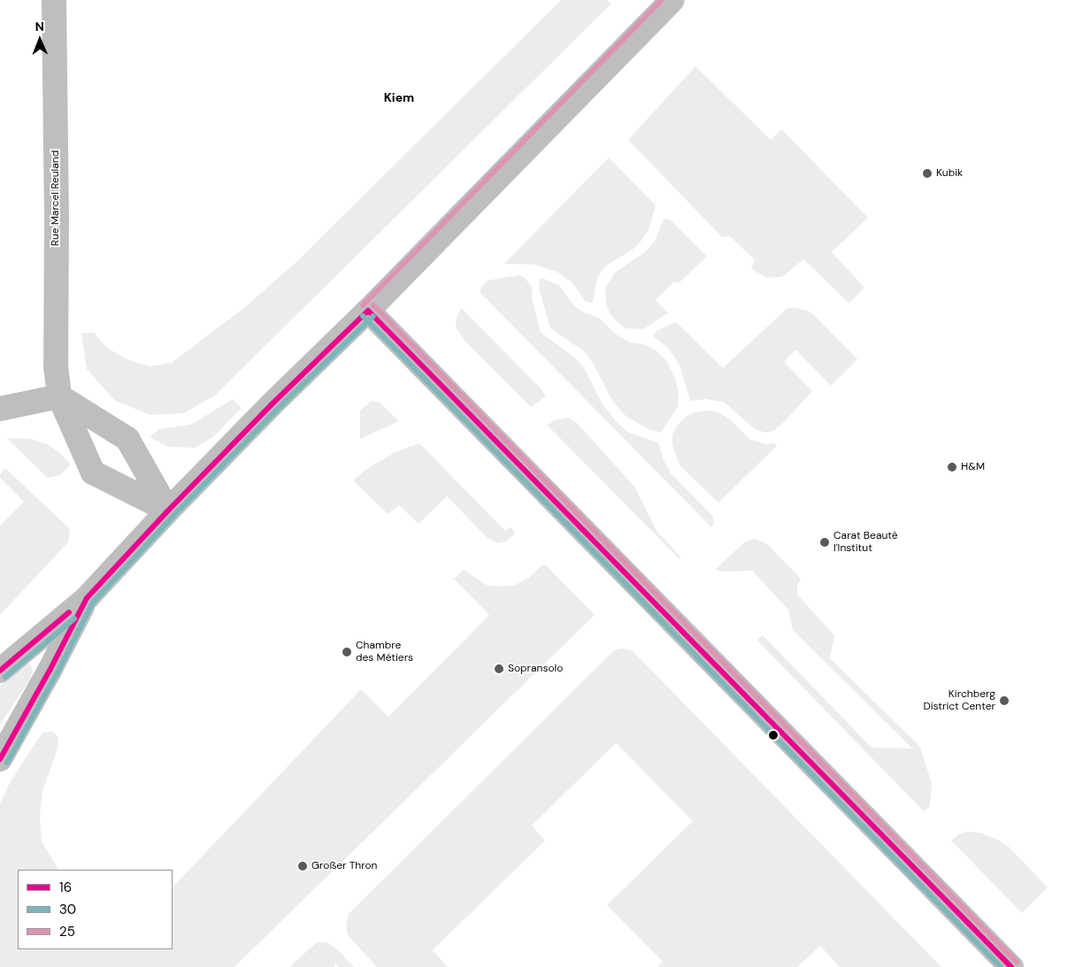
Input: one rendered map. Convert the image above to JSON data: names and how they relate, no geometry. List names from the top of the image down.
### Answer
{
  "streets": {
    "street": ["Rue Marcel Reuland"]
  },
  "districts": ["Kiem"],
  "places": [
    "Kubik",
    "H&M",
    "Carat Beauté l'Institut",
    "Chambre des Métiers",
    "Sopransolo",
    "Kirchberg District Center",
    "Großer Thron"
  ],
  "lines": ["transit line 25", "transit line 16", "transit line 30"],
  "legend": ["16", "30", "25"],
  "north": "top"
}
